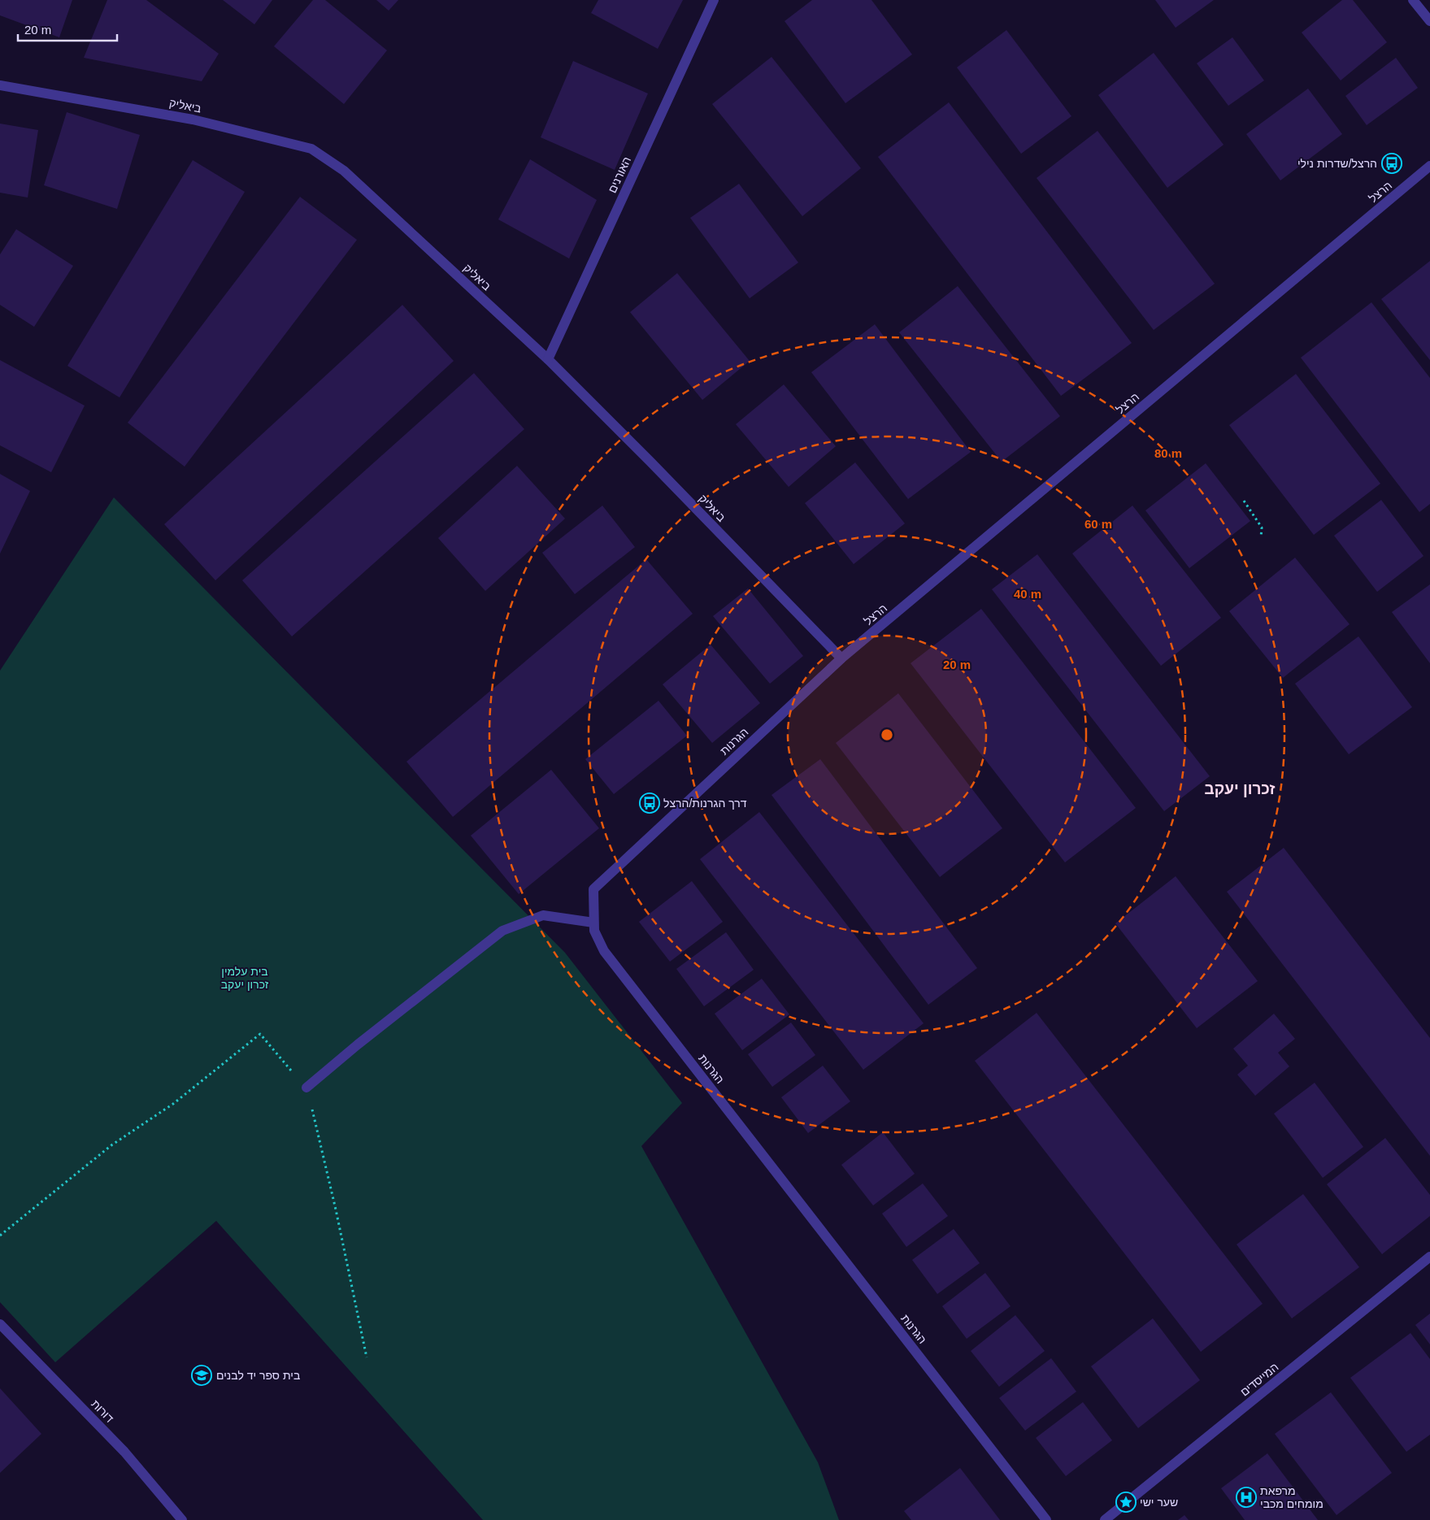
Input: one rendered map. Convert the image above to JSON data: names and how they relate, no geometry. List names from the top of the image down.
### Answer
{
  "streets": {
    "street": [
      "ביאליק",
      "האורנים",
      "הרצל",
      "הגרנות",
      "המייסדים",
      "דורות"
    ]
  },
  "crossings": [
    ["ביאליק", "האורנים"],
    ["ביאליק", "הרצל"],
    ["ביאליק", "הגרנות"],
    ["הרצל", "הגרנות"]
  ],
  "districts": ["זכרון יעקב"],
  "parks": ["בית עלמין זכרון יעקב"],
  "places": {
    "bus stop": ["הרצל/שדרות נילי", "דרך הגרנות/הרצל"],
    "school or university": ["בית ספר יד לבנים"],
    "hospital": ["מרפאת מומחים מכבי"],
    "place": ["שער ישי"]
  },
  "scale_bar": "20 m",
  "rings": [
    "80 m",
    "60 m",
    "40 m",
    "20 m"
  ]
}
